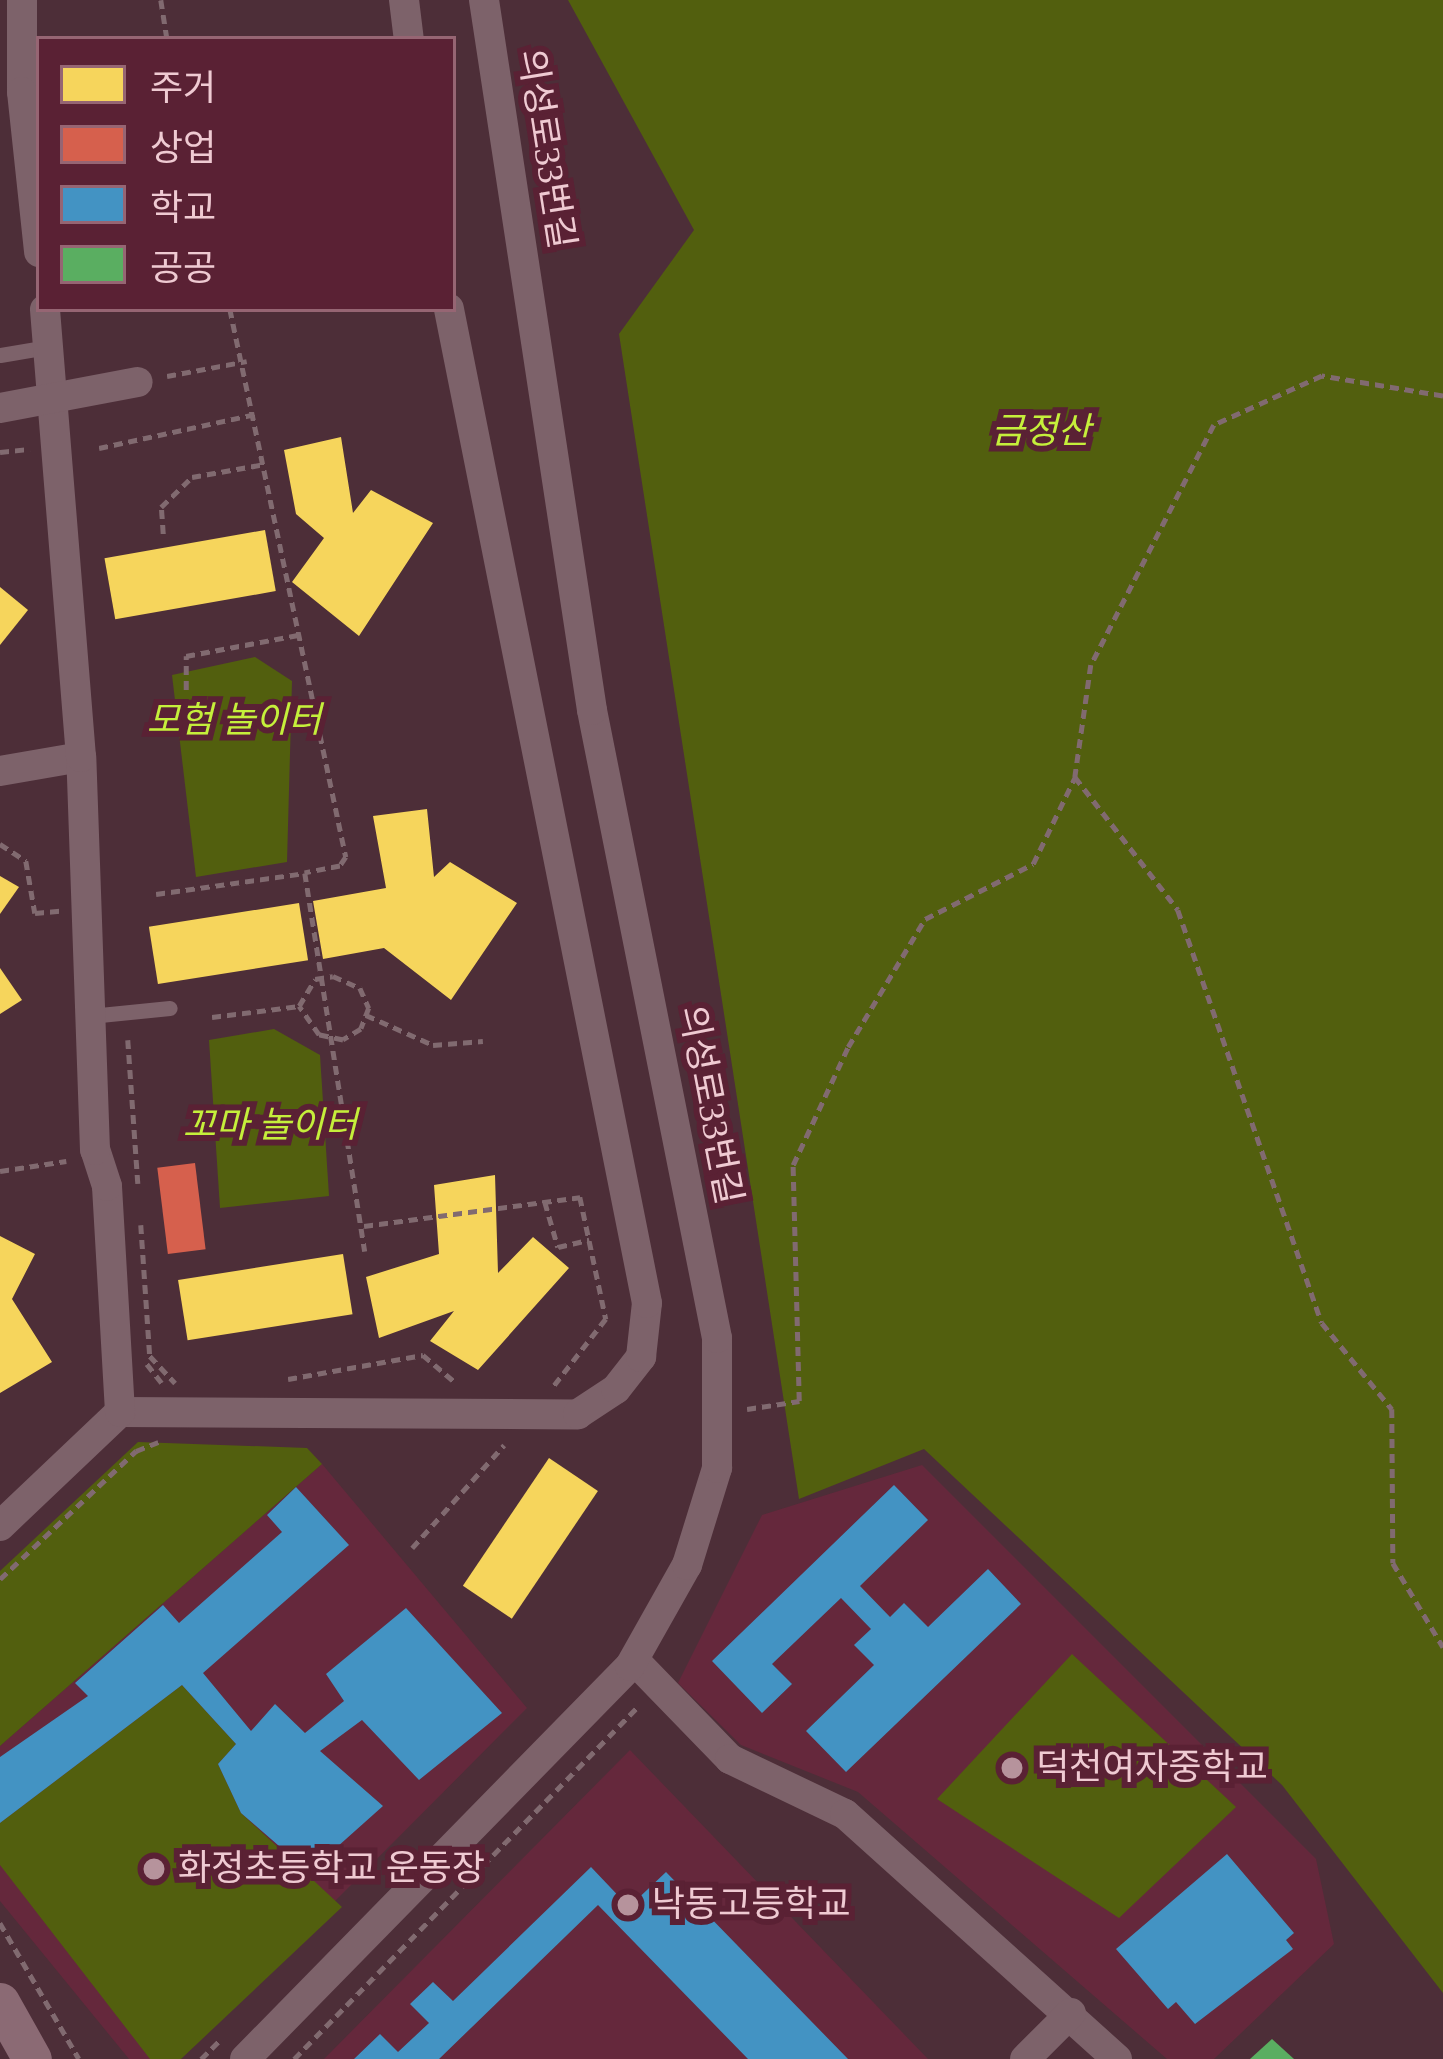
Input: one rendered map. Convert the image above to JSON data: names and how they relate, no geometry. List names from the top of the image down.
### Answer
{
  "streets": {
    "street": ["의성로33번길"]
  },
  "parks": ["금정산", "모험 놀이터", "꼬마 놀이터"],
  "places": ["덕천여자중학교", "화정초등학교 운동장", "낙동고등학교"],
  "legend": [
    "주거",
    "상업",
    "학교",
    "공공"
  ]
}
